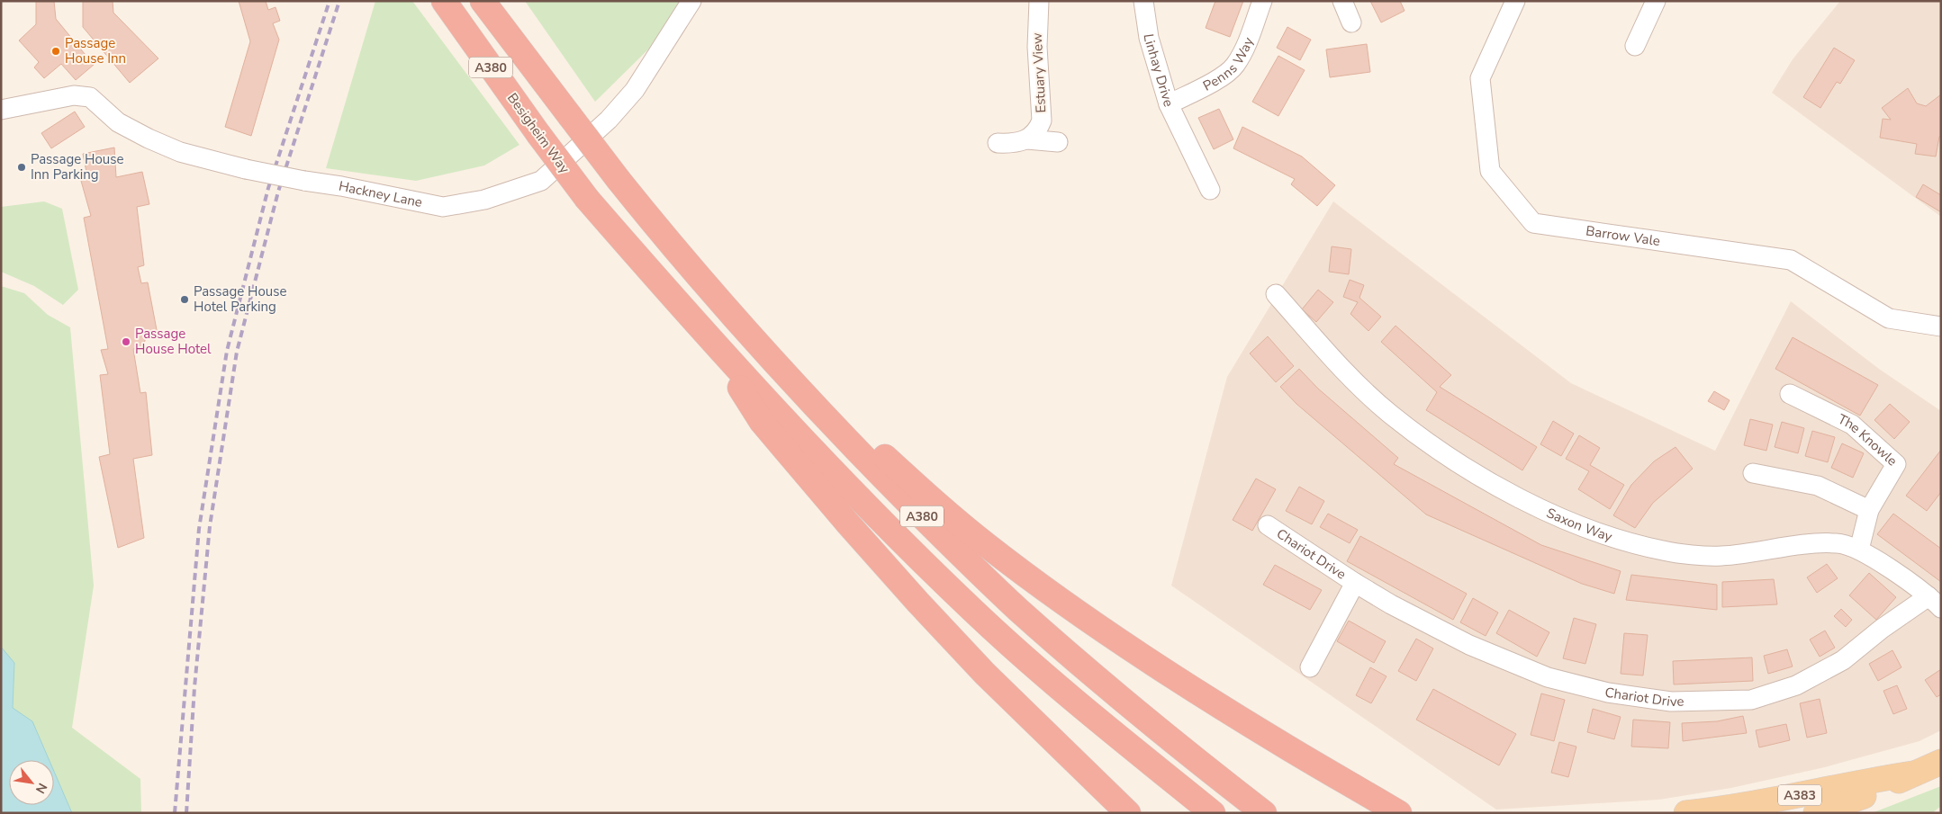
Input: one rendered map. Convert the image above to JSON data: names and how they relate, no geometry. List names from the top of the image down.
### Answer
{
  "streets": {
    "highway": ["A380", "Besigheim Way"],
    "main road": ["A383"],
    "street": [
      "Penns Way",
      "Linhay Drive",
      "Estuary View",
      "Hackney Lane",
      "Barrow Vale",
      "The Knowle",
      "Saxon Way",
      "Chariot Drive"
    ]
  },
  "crossings": [
    ["Penns Way", "Linhay Drive"],
    ["A380", "Besigheim Way"],
    ["The Knowle", "Saxon Way"],
    ["Saxon Way", "Chariot Drive"]
  ],
  "places": [
    "Passage House Inn",
    "Passage House Inn Parking",
    "Passage House Hotel Parking",
    "Passage House Hotel"
  ],
  "north": "bottom right"
}
